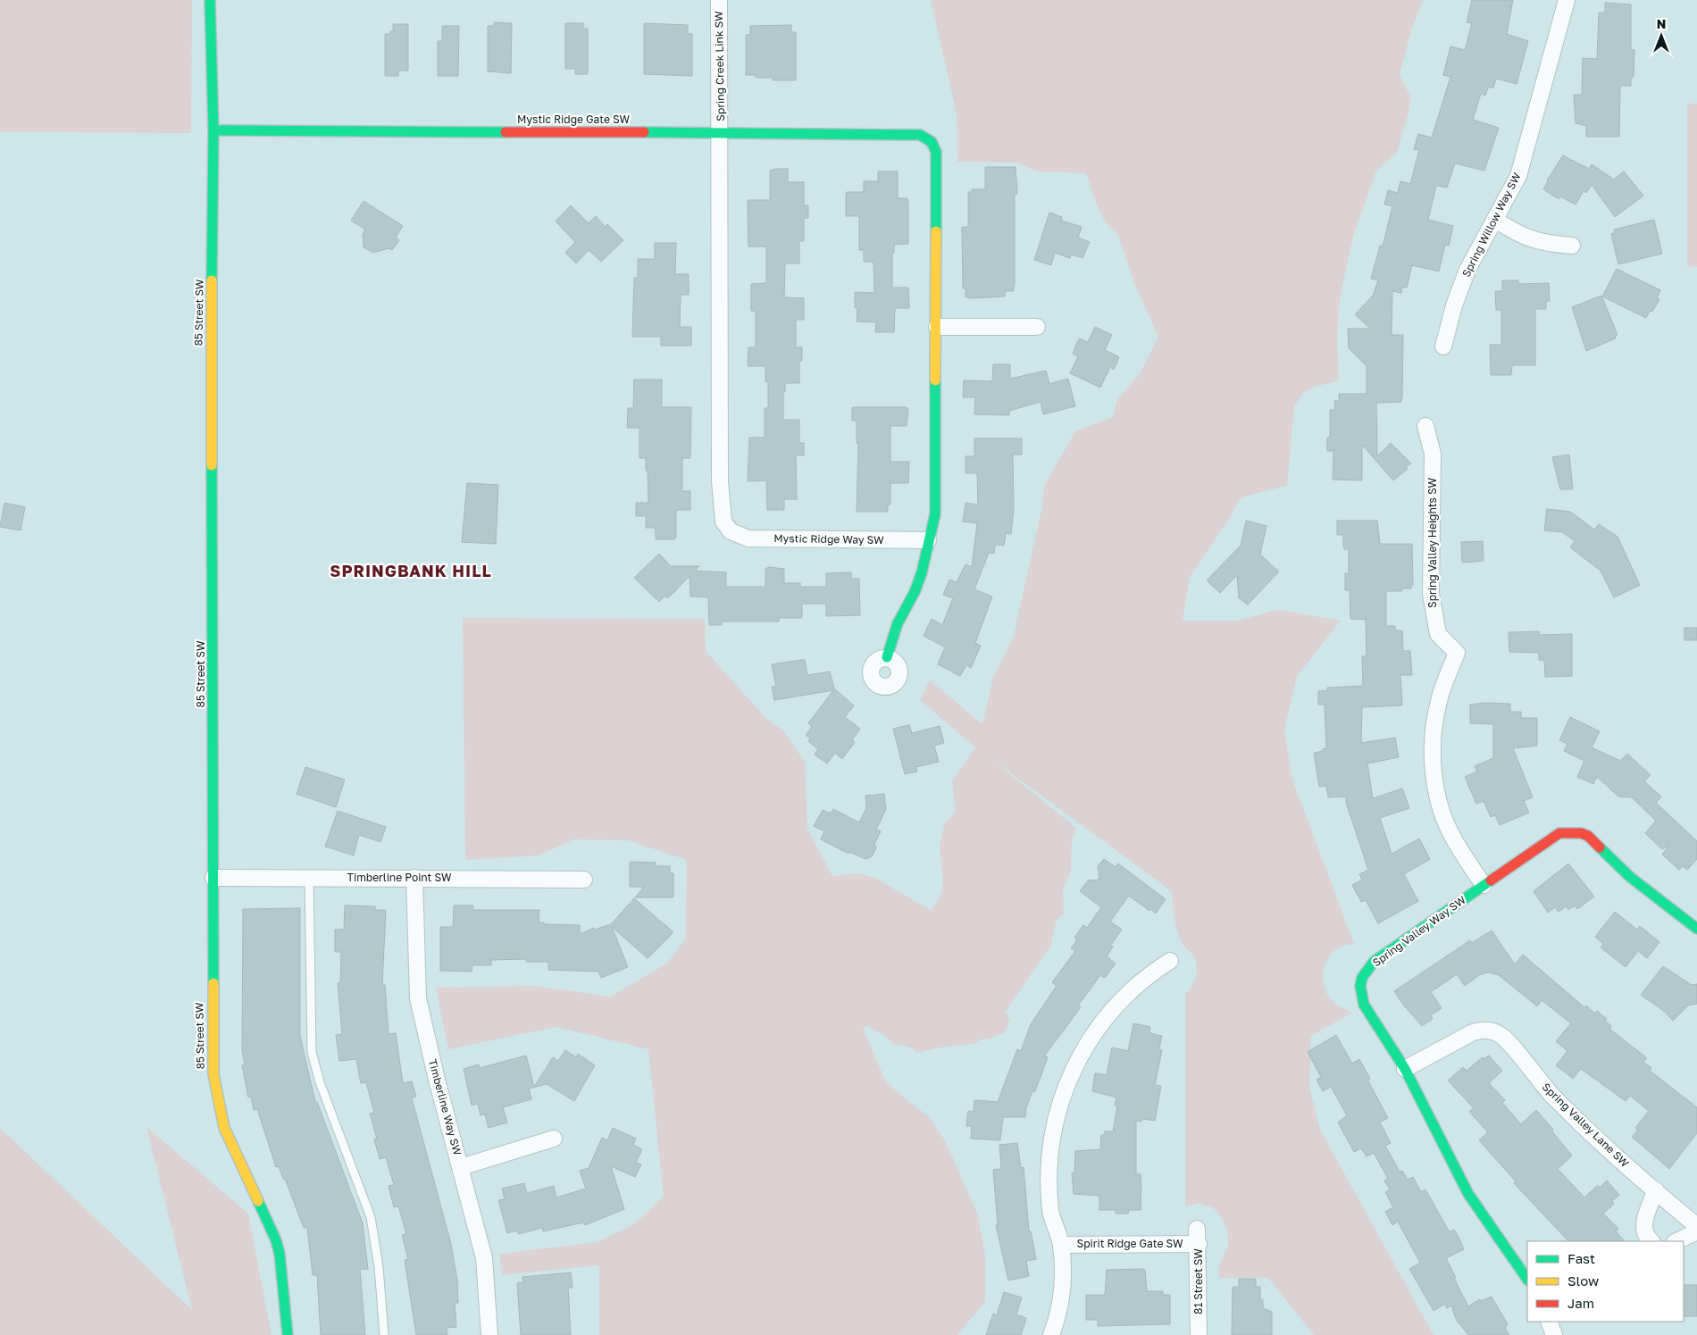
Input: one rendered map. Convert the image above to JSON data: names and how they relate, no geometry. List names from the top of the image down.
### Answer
{
  "streets": {
    "street": [
      "Spring Creek Link SW",
      "Mystic Ridge Gate SW",
      "Spring Willow Way SW",
      "85 Street SW",
      "Mystic Ridge Way SW",
      "Spring Valley Heights SW",
      "Timberline Point SW",
      "Spring Valley Way SW",
      "Timberline Way SW",
      "Spring Valley Lane SW",
      "Spirit Ridge Gate SW",
      "81 Street SW"
    ]
  },
  "crossings": [
    ["Spring Creek Link SW", "Mystic Ridge Gate SW"],
    ["Spring Creek Link SW", "Mystic Ridge Way SW"],
    ["Mystic Ridge Gate SW", "85 Street SW"],
    ["Mystic Ridge Gate SW", "Mystic Ridge Way SW"],
    ["85 Street SW", "Timberline Point SW"],
    ["Spring Valley Heights SW", "Spring Valley Way SW"],
    ["Timberline Point SW", "Timberline Way SW"],
    ["Spring Valley Way SW", "Spring Valley Lane SW"],
    ["Spirit Ridge Gate SW", "81 Street SW"]
  ],
  "districts": ["SPRINGBANK HILL"],
  "legend": ["Fast", "Slow", "Jam"],
  "north": "top"
}
